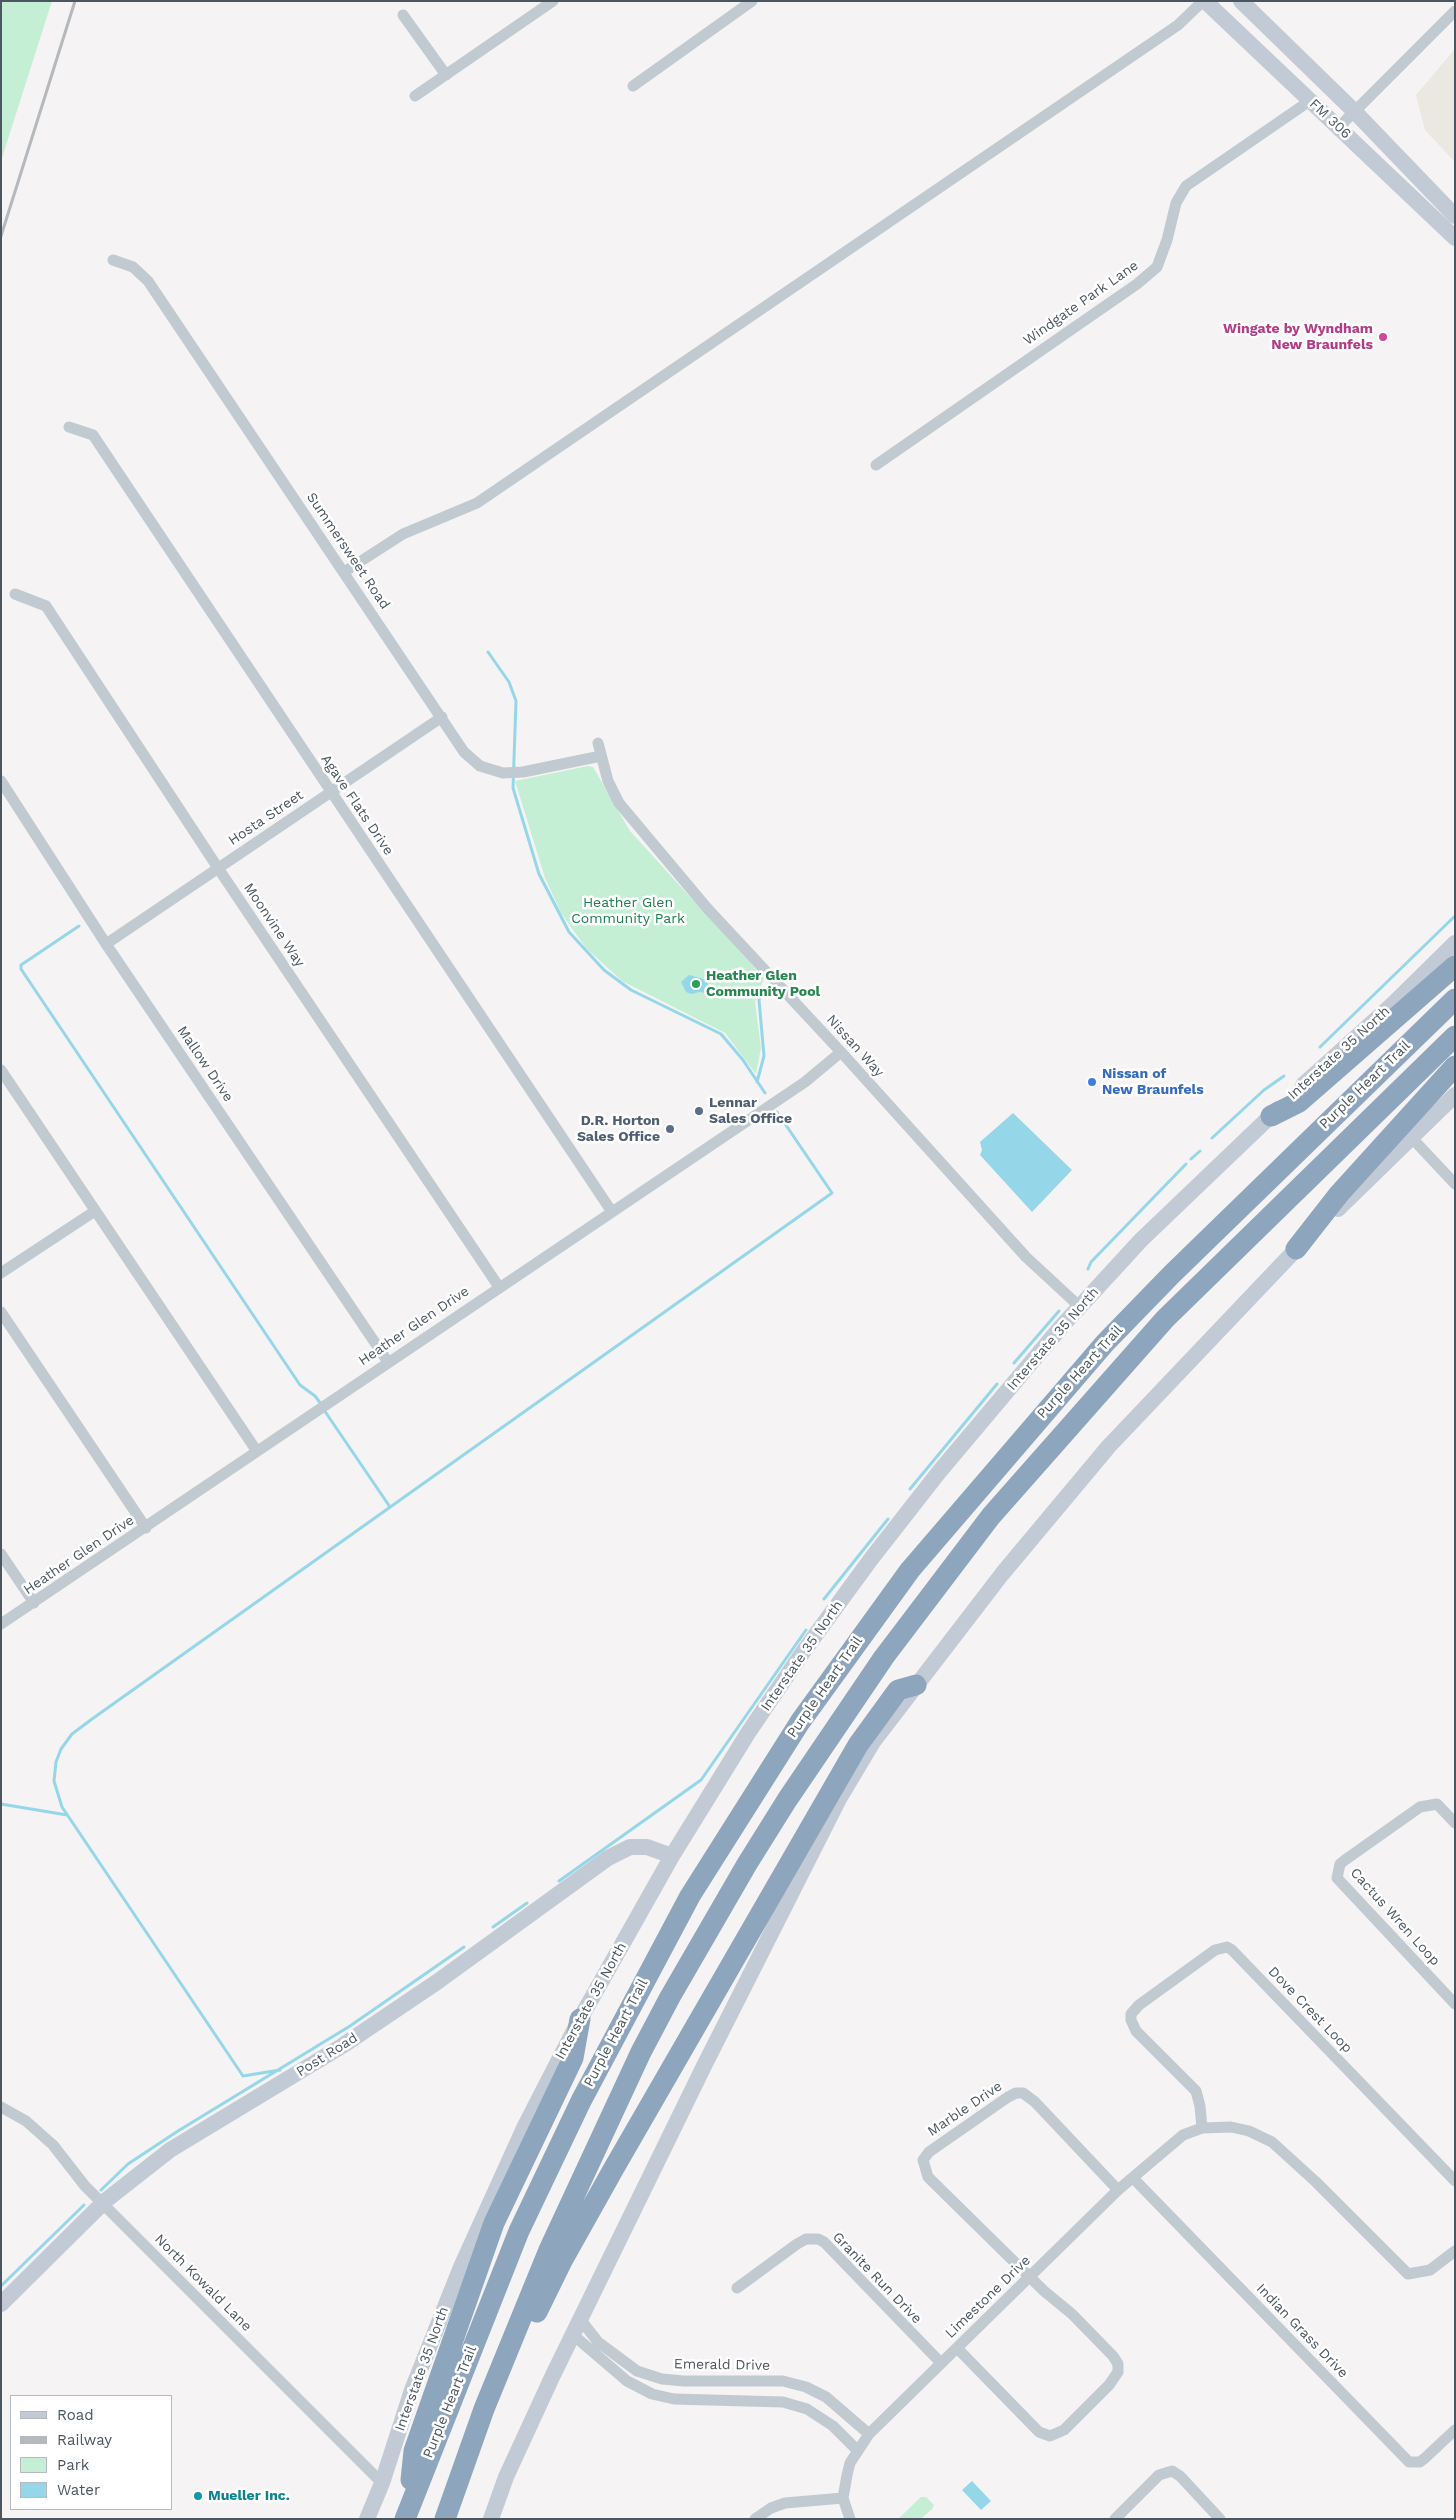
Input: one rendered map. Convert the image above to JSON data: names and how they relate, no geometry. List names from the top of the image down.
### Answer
{
  "streets": {
    "highway": ["Purple Heart Trail"],
    "main road": ["FM 306", "Interstate 35 North", "Post Road"],
    "street": [
      "Windgate Park Lane",
      "Summersweet Road",
      "Agave Flats Drive",
      "Hosta Street",
      "Moonvine Way",
      "Nissan Way",
      "Mallow Drive",
      "Heather Glen Drive",
      "Cactus Wren Loop",
      "Dove Crest Loop",
      "Marble Drive",
      "Granite Run Drive",
      "North Kowald Lane",
      "Limestone Drive",
      "Indian Grass Drive",
      "Emerald Drive"
    ]
  },
  "crossings": [
    ["FM 306", "Windgate Park Lane"],
    ["Summersweet Road", "Hosta Street"],
    ["Summersweet Road", "Nissan Way"],
    ["Agave Flats Drive", "Hosta Street"],
    ["Agave Flats Drive", "Heather Glen Drive"],
    ["Hosta Street", "Moonvine Way"],
    ["Hosta Street", "Mallow Drive"],
    ["Moonvine Way", "Heather Glen Drive"],
    ["Nissan Way", "Interstate 35 North"],
    ["Nissan Way", "Heather Glen Drive"],
    ["Interstate 35 North", "Post Road"],
    ["Interstate 35 North", "North Kowald Lane"],
    ["Mallow Drive", "Heather Glen Drive"],
    ["Dove Crest Loop", "Limestone Drive"],
    ["Post Road", "North Kowald Lane"],
    ["Marble Drive", "Limestone Drive"],
    ["Granite Run Drive", "Limestone Drive"],
    ["Limestone Drive", "Indian Grass Drive"],
    ["Limestone Drive", "Emerald Drive"]
  ],
  "parks": ["Heather Glen Community Park"],
  "places": [
    "Wingate by Wyndham New Braunfels",
    "Heather Glen Community Pool",
    "Nissan of New Braunfels",
    "Lennar Sales Office",
    "D.R. Horton Sales Office",
    "Mueller Inc."
  ],
  "legend": [
    "Road",
    "Railway",
    "Park",
    "Water"
  ]
}
